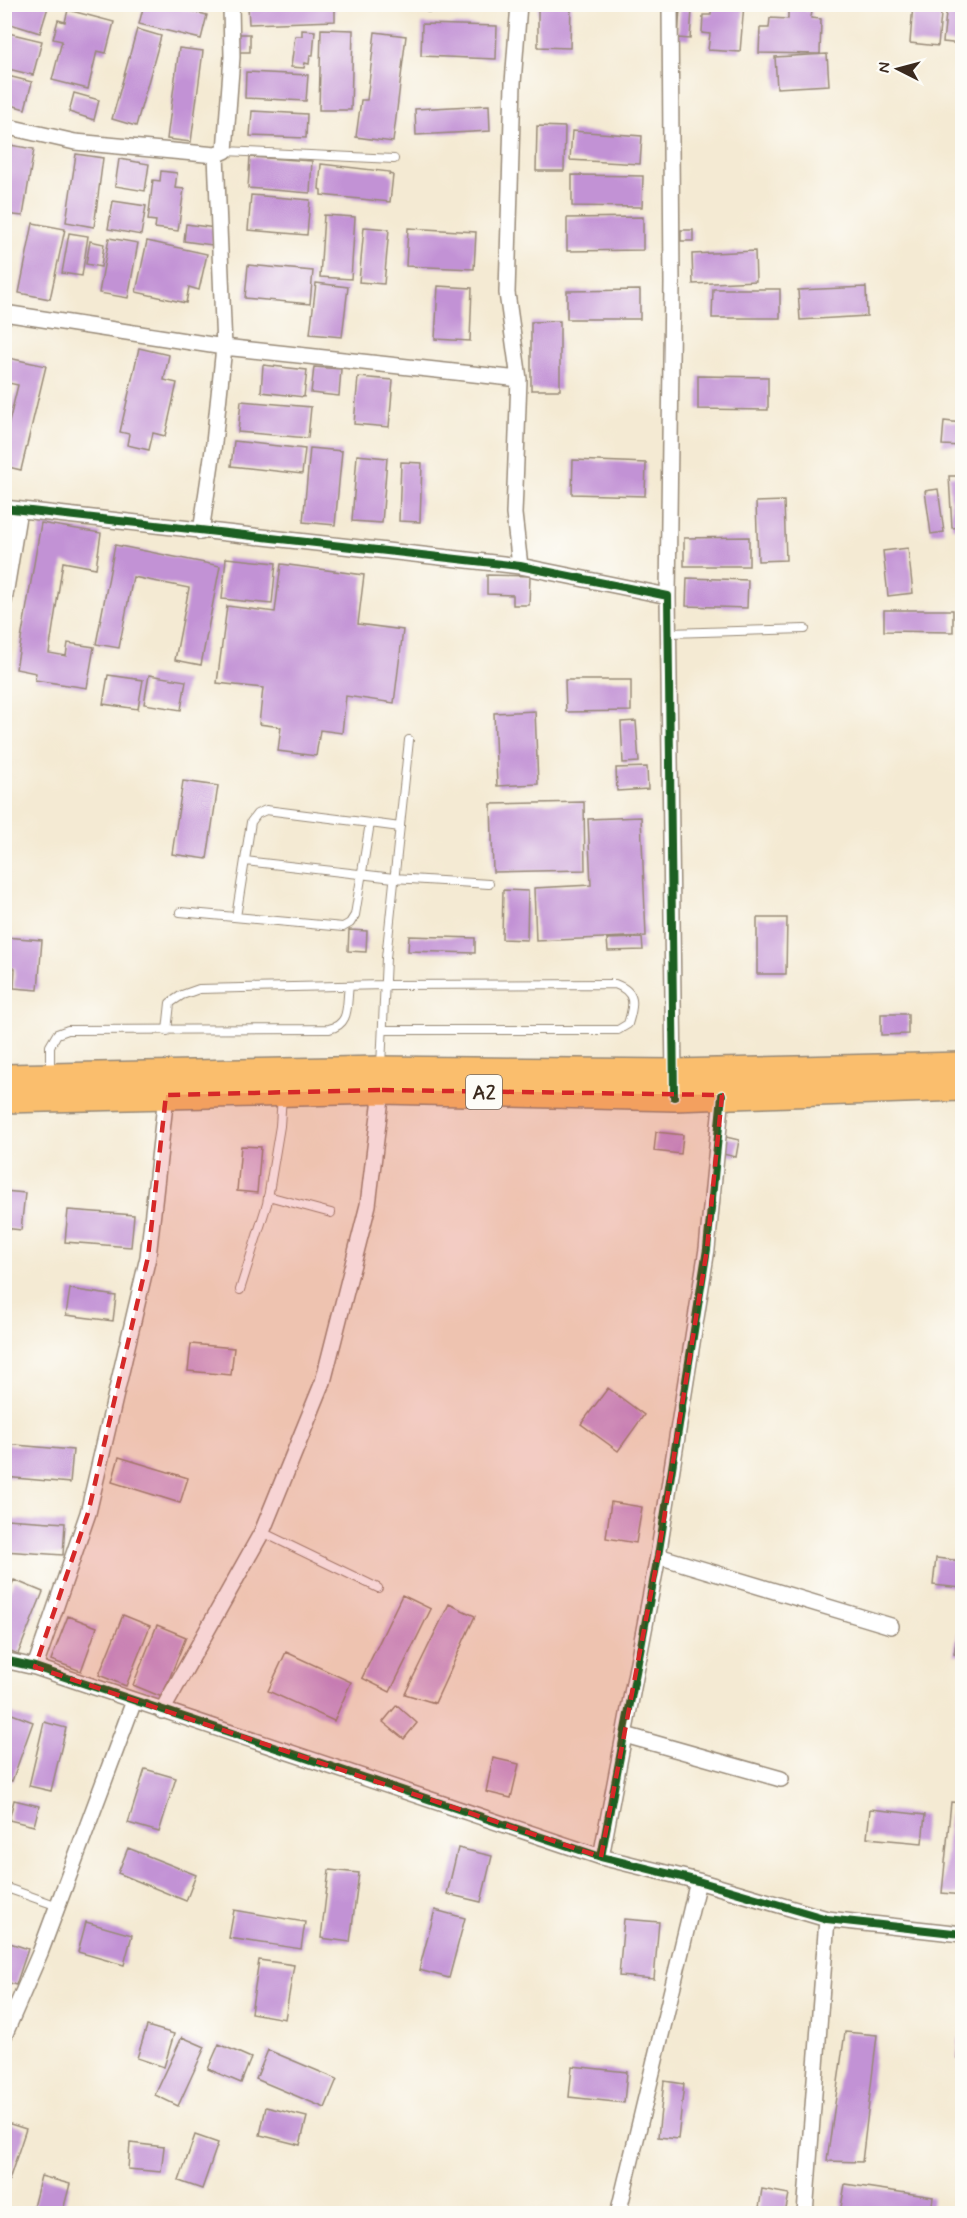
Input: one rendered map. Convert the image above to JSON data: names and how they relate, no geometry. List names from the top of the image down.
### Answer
{
  "streets": {
    "highway": ["A2"]
  },
  "north": "left"
}
